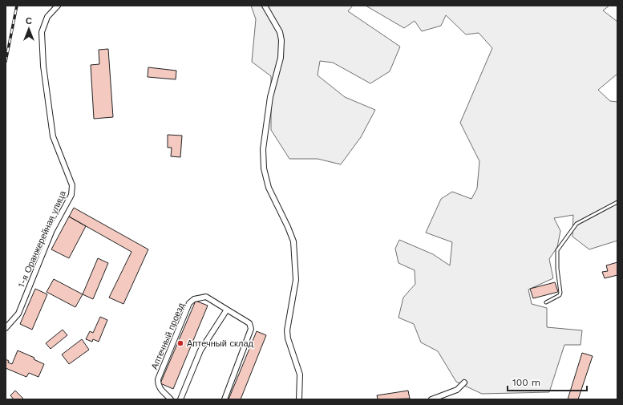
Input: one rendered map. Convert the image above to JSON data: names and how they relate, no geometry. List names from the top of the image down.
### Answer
{
  "streets": {
    "street": ["1-я Оранжерейная улица", "Аптечный проезд"]
  },
  "places": ["Аптечный склад"],
  "scale_bar": "100 m",
  "north": "top"
}
